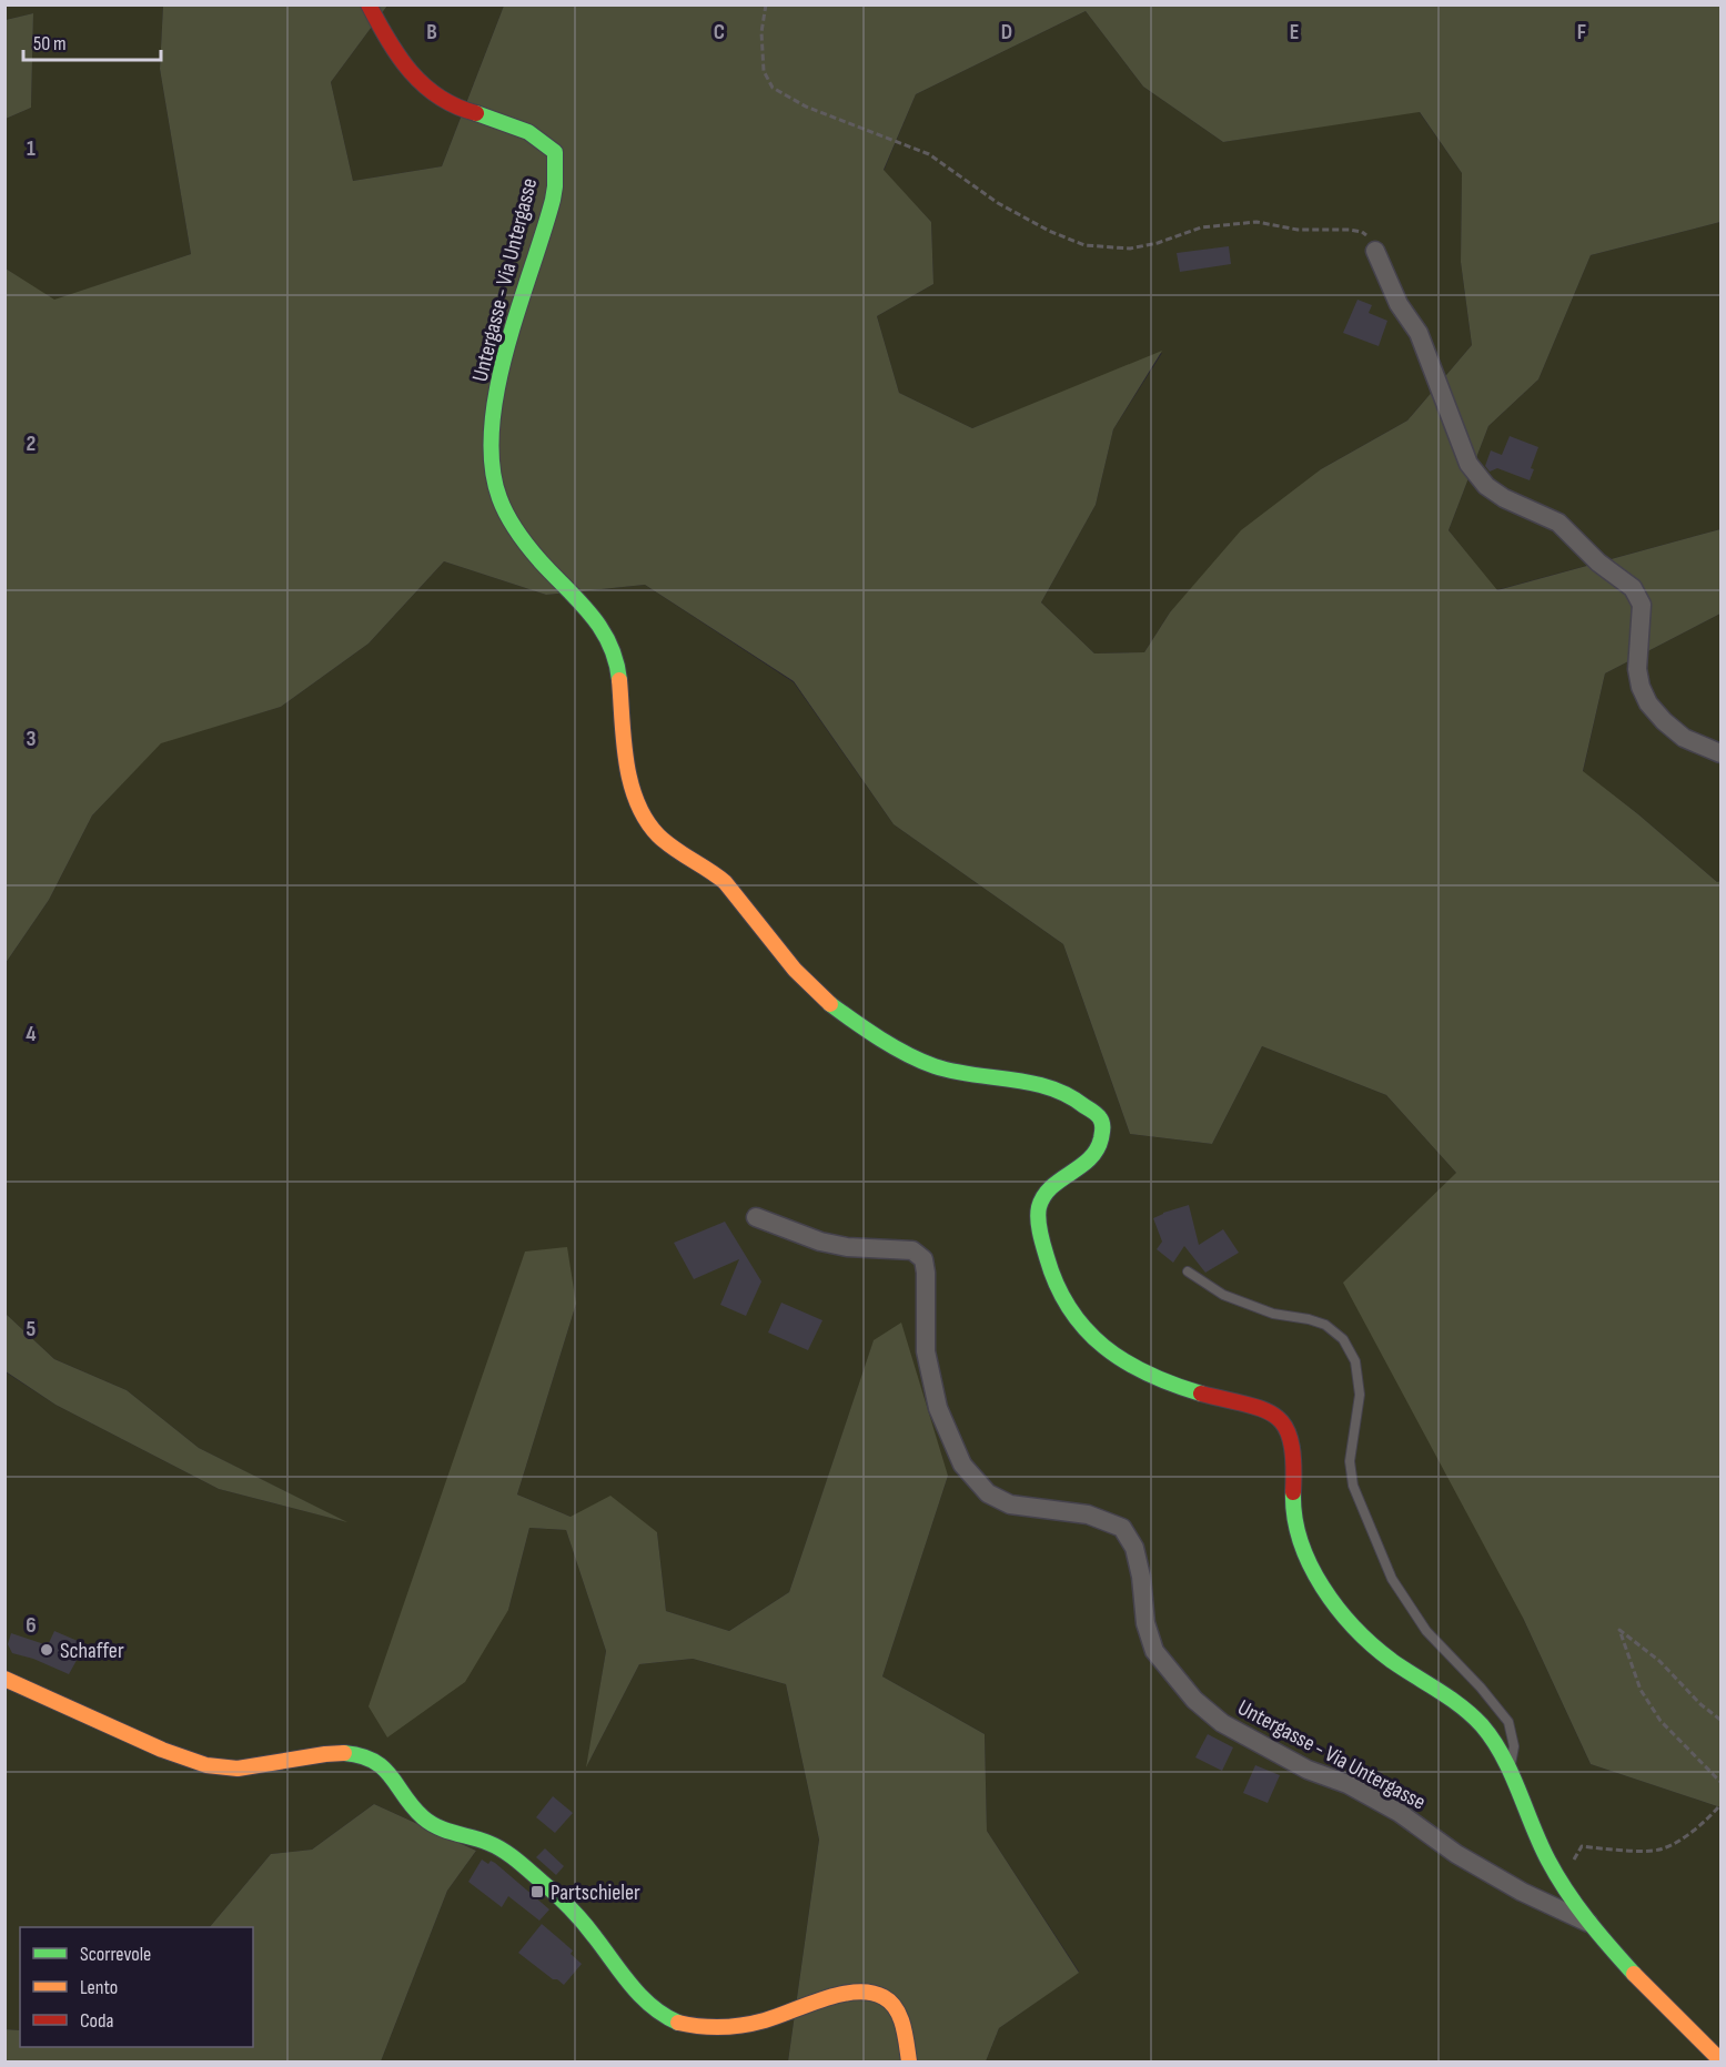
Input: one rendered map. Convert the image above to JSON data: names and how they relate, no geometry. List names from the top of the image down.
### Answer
{
  "streets": {
    "street": ["Untergasse - Via Untergasse"]
  },
  "places": {
    "other": ["Schaffer"],
    "transit": ["Partschieler"]
  },
  "legend": ["Scorrevole", "Lento", "Coda"],
  "scale_bar": "50 m",
  "grid": {
    "columns": [
      "B",
      "C",
      "D",
      "E",
      "F"
    ],
    "rows": [
      "1",
      "2",
      "3",
      "4",
      "5",
      "6"
    ]
  }
}
